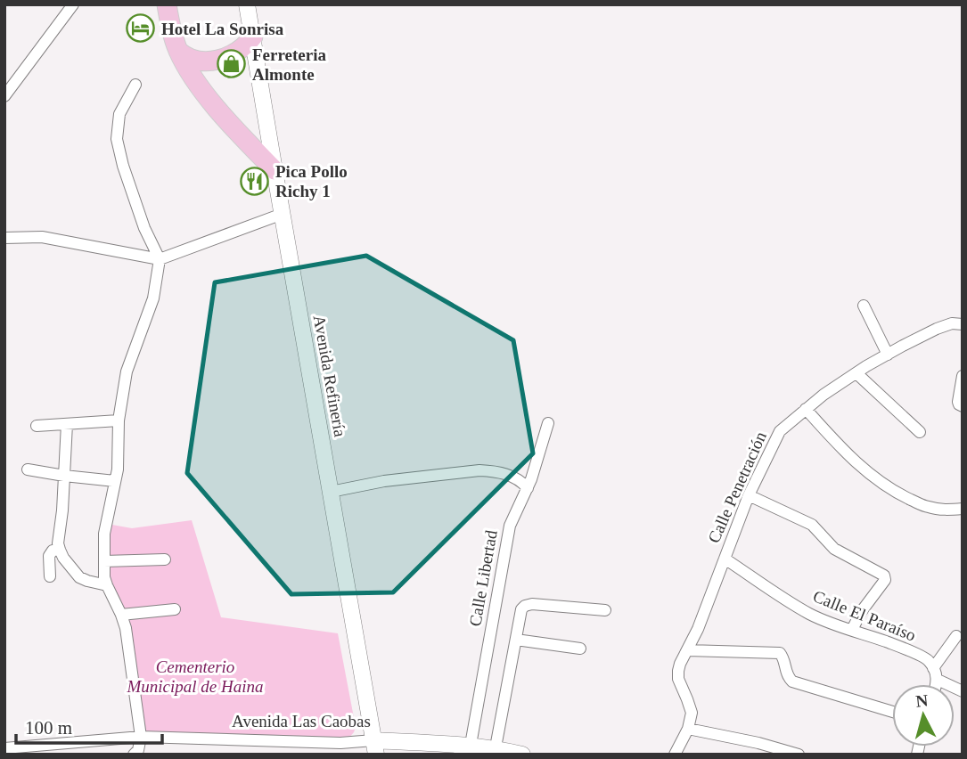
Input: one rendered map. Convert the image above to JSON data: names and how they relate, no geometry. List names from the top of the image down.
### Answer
{
  "streets": {
    "main road": ["Avenida Refinería", "Avenida Las Caobas"],
    "street": ["Calle Penetración", "Calle Libertad", "Calle El Paraíso"]
  },
  "crossings": [
    ["Avenida Refinería", "Avenida Las Caobas"],
    ["Calle Penetración", "Calle El Paraíso"],
    ["Calle Libertad", "Avenida Las Caobas"]
  ],
  "parks": ["Cementerio Municipal de Haina"],
  "places": {
    "hotel": ["Hotel La Sonrisa"],
    "shop": ["Ferreteria Almonte"],
    "restaurant": ["Pica Pollo Richy 1"]
  },
  "scale_bar": "100 m",
  "north": "top"
}
